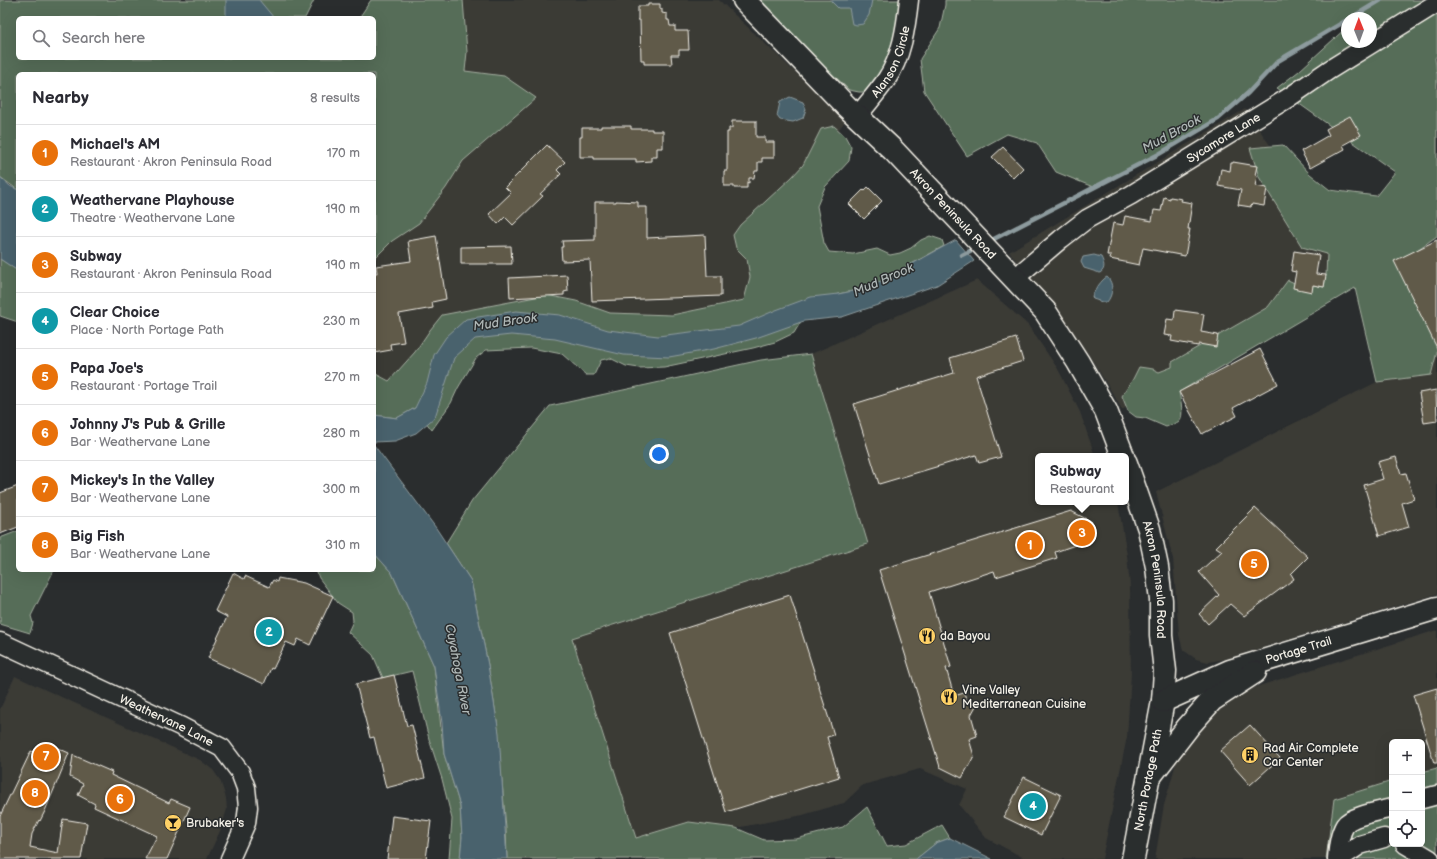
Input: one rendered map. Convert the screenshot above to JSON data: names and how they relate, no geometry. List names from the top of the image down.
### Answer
{
  "streets": {
    "street": [
      "Alanson Circle",
      "Sycamore Lane",
      "Akron Peninsula Road",
      "Portage Trail",
      "Weathervane Lane",
      "North Portage Path"
    ]
  },
  "crossings": [
    ["Alanson Circle", "Akron Peninsula Road"],
    ["Sycamore Lane", "Akron Peninsula Road"],
    ["Akron Peninsula Road", "Portage Trail"],
    ["Akron Peninsula Road", "North Portage Path"],
    ["Portage Trail", "North Portage Path"]
  ],
  "water": ["Mud Brook", "Cuyahoga River"],
  "places": {
    "restaurant": ["da Bayou", "Vine Valley Mediterranean Cuisine"],
    "building": ["Rad Air Complete Car Center"],
    "bar": ["Brubaker's"]
  },
  "north": "top",
  "page": {
    "search": "Search here",
    "heading": ["Nearby", "8 results"],
    "list": [
      {
        "mark": "1",
        "name": "Michael's AM",
        "note": "Restaurant · Akron Peninsula Road",
        "value": "170 m"
      },
      {
        "mark": "2",
        "name": "Weathervane Playhouse",
        "note": "Theatre · Weathervane Lane",
        "value": "190 m"
      },
      {
        "mark": "3",
        "name": "Subway",
        "note": "Restaurant · Akron Peninsula Road",
        "value": "190 m"
      },
      {
        "mark": "4",
        "name": "Clear Choice",
        "note": "Place · North Portage Path",
        "value": "230 m"
      },
      {
        "mark": "5",
        "name": "Papa Joe's",
        "note": "Restaurant · Portage Trail",
        "value": "270 m"
      },
      {
        "mark": "6",
        "name": "Johnny J's Pub & Grille",
        "note": "Bar · Weathervane Lane",
        "value": "280 m"
      },
      {
        "mark": "7",
        "name": "Mickey's In the Valley",
        "note": "Bar · Weathervane Lane",
        "value": "300 m"
      },
      {
        "mark": "8",
        "name": "Big Fish",
        "note": "Bar · Weathervane Lane",
        "value": "310 m"
      }
    ],
    "popup": ["Subway", "Restaurant"],
    "pins": [
      "3",
      "1",
      "5",
      "2",
      "7",
      "8",
      "6",
      "4"
    ],
    "map_buttons": ["+", "−"]
  }
}
